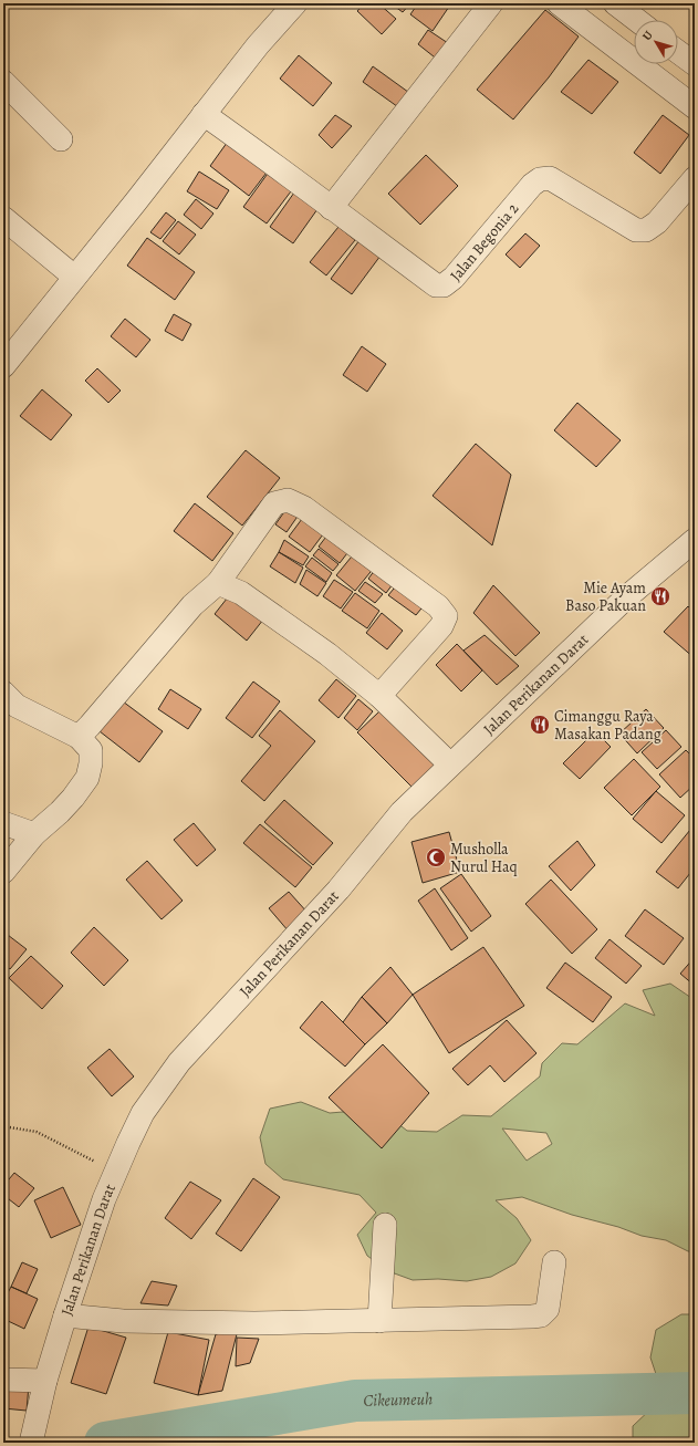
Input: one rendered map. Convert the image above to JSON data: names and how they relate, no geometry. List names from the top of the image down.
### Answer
{
  "streets": {
    "street": ["Jalan Begonia 2", "Jalan Perikanan Darat"]
  },
  "water": ["Cikeumeuh"],
  "places": {
    "restaurant": ["Mie Ayam Baso Pakuan", "Cimanggu Raya Masakan Padang"],
    "mosque": ["Musholla Nurul Haq"]
  },
  "north": "top left"
}
